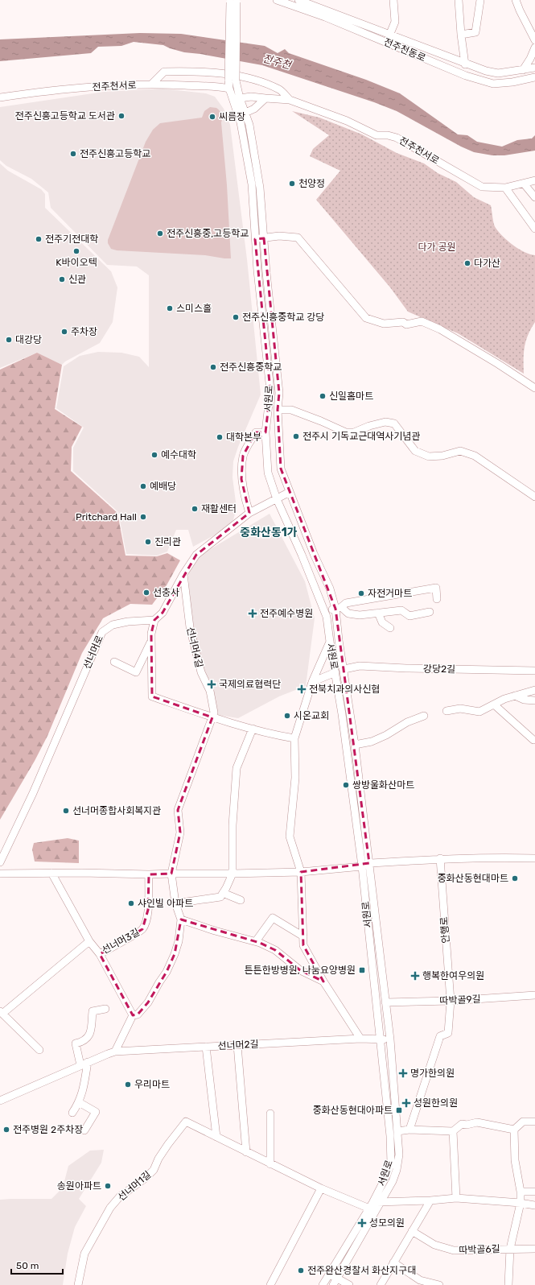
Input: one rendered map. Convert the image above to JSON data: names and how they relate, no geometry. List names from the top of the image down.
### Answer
{
  "streets": {
    "street": [
      "전주천동로",
      "전주천서로",
      "서원로",
      "선너머4길",
      "선너머로",
      "강당2길",
      "안행로",
      "선너머3길",
      "따박골9길",
      "선너머2길",
      "선너머1길",
      "따박골6길"
    ]
  },
  "crossings": [
    ["전주천서로", "서원로"],
    ["서원로", "강당2길"],
    ["서원로", "따박골9길"],
    ["서원로", "선너머2길"],
    ["서원로", "선너머1길"],
    ["안행로", "따박골9길"]
  ],
  "districts": ["중화산동1가"],
  "water": ["전주천"],
  "parks": ["다가 공원"],
  "places": {
    "other": [
      "전주신흥고등학교 도서관",
      "씨름장",
      "전주신흥고등학교",
      "천양정",
      "전주신흥중,고등학교",
      "전주기전대학",
      "K바이오텍",
      "다가산",
      "신관",
      "스미스홀",
      "전주신흥중학교 강당",
      "주차장",
      "대강당",
      "전주신흥중학교",
      "신일홈마트",
      "전주시 기독교근대역사기념관",
      "대학본부",
      "예수대학",
      "예배당",
      "재활센터",
      "Pritchard Hall",
      "진리관",
      "선충사",
      "자전거마트",
      "시온교회",
      "쌍방울화산마트",
      "선너머종합사회복지관",
      "중화산동현대마트",
      "샤인빌 아파트",
      "우리마트",
      "전주병원 2주차장",
      "송원아파트",
      "전주완산경찰서 화산지구대"
    ],
    "health": [
      "전주예수병원",
      "국제의료협력단",
      "전북치과의사신협",
      "행복한여우의원",
      "명가한의원",
      "성원한의원",
      "성모의원"
    ],
    "transit": ["튼튼한방병원, 나눔요양병원", "중화산동현대아파트"]
  },
  "scale_bar": "50 m"
}
